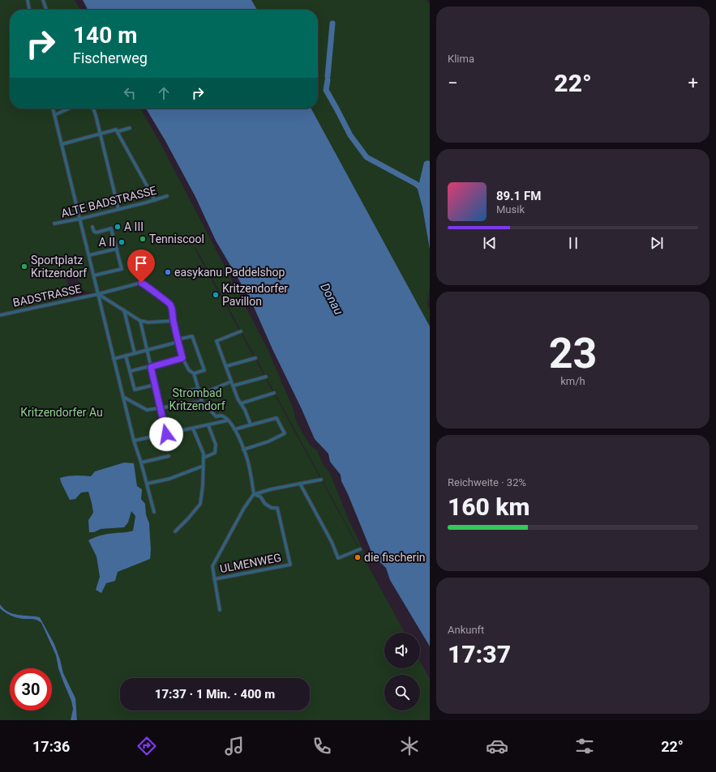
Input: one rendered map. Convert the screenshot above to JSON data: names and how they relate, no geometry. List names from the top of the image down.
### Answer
{
  "streets": {
    "street": ["ALTE BADSTRASSE", "BADSTRASSE", "ULMENWEG"]
  },
  "water": ["Donau"],
  "parks": ["Strombad Kritzendorf", "Kritzendorfer Au"],
  "places": [
    "A III",
    "Tenniscool",
    "A II",
    "Sportplatz Kritzendorf",
    "easykanu Paddelshop",
    "Kritzendorfer Pavillon",
    "die fischerin"
  ],
  "page": {
    "tile": [
      "Klima",
      ["23", "km/h"],
      ["Reichweite · 32%", "160 km"],
      ["Ankunft", "17:37"]
    ],
    "turn": ["140 m", "Fischerweg"],
    "heat": ["−", "22°", "+"],
    "song": ["89.1 FM", "Musik"],
    "limit": "30",
    "trip": "17:37 · 1 Min. · 400 m",
    "tabs": ["17:36", "22°"]
  }
}
